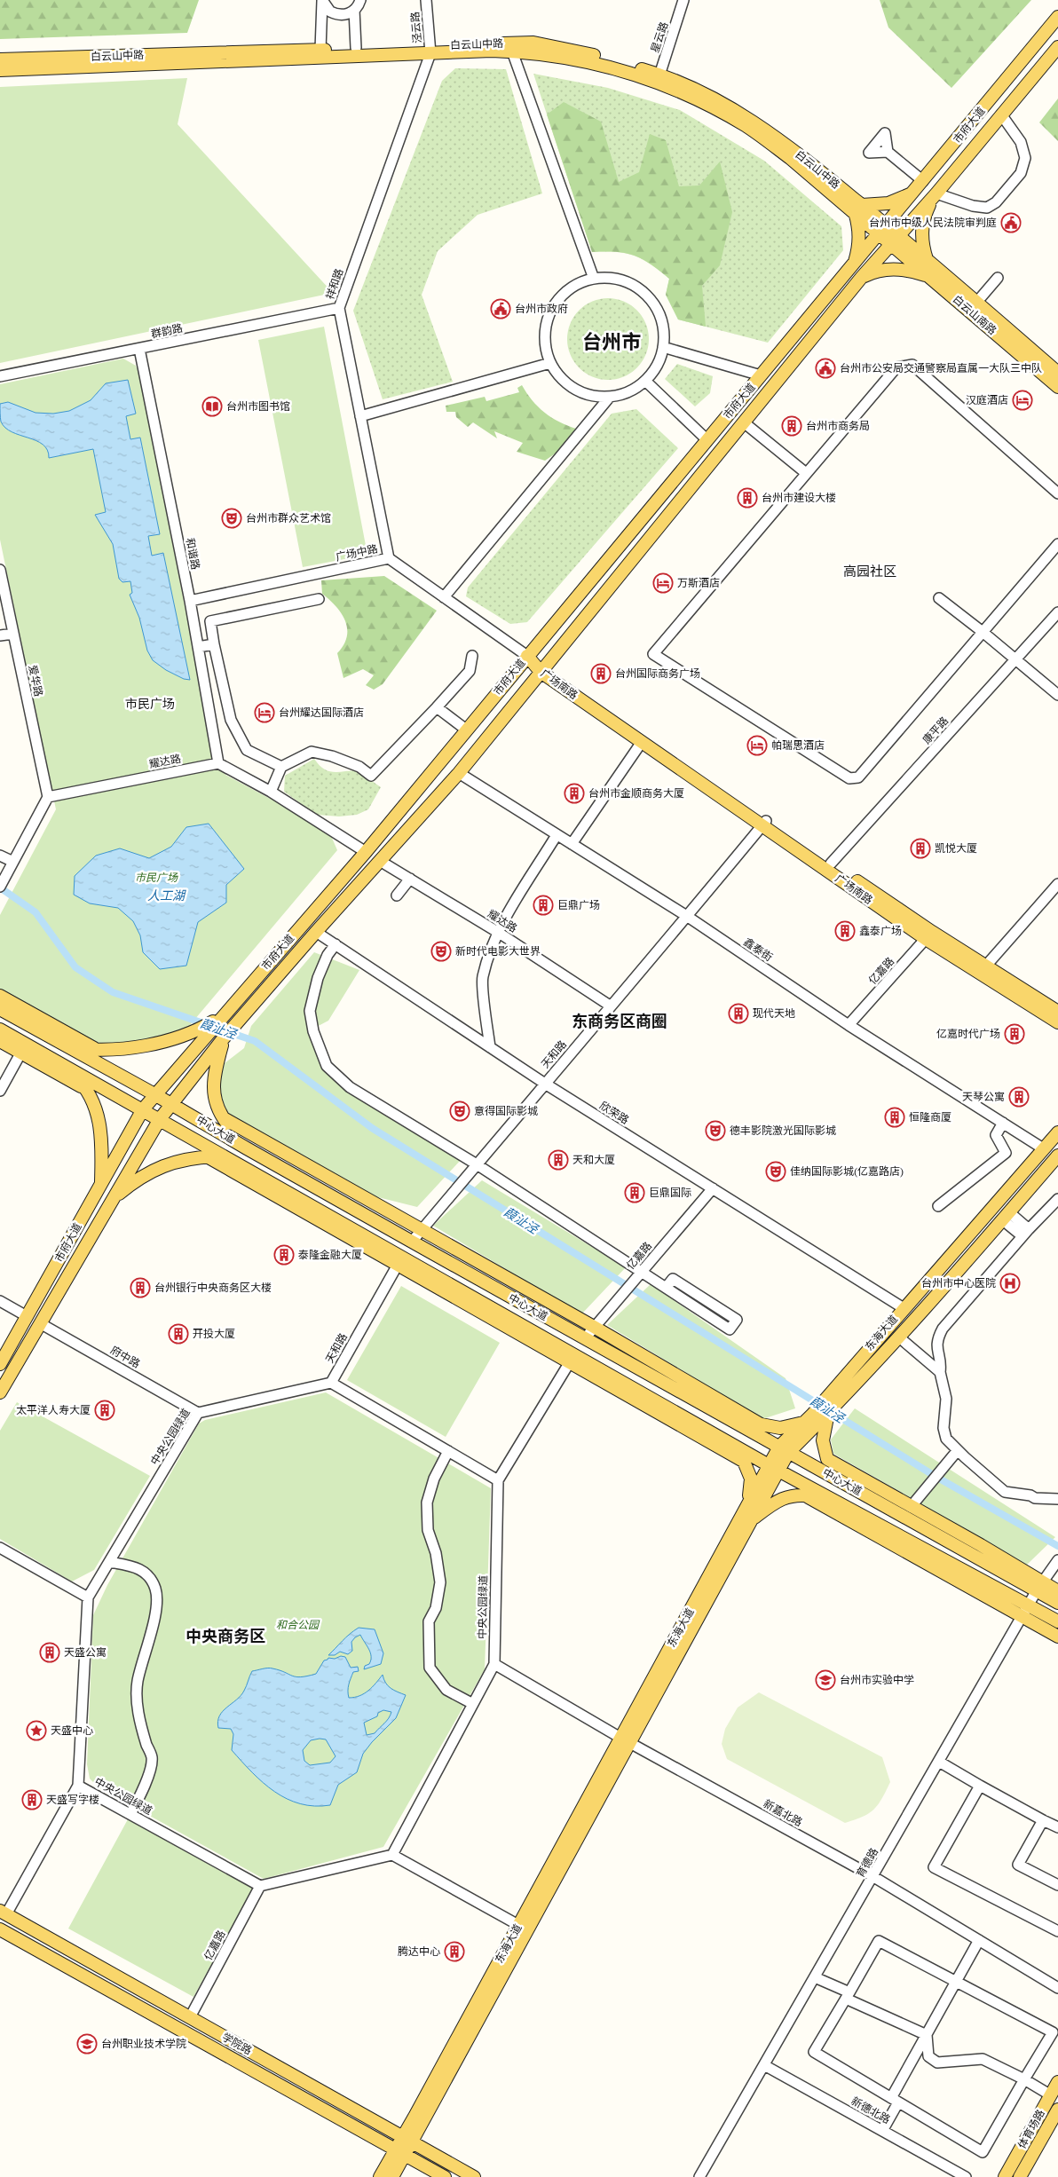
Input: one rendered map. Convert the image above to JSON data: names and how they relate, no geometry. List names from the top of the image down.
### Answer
{
  "streets": {
    "main road": [
      "白云山中路",
      "市府大道",
      "白云山南路",
      "广场南路",
      "中心大道",
      "东海大道",
      "学院路",
      "体育场路"
    ],
    "street": [
      "泾云路",
      "星云路",
      "祥和路",
      "群韵路",
      "广场中路",
      "和谐路",
      "爱华路",
      "康平路",
      "耀达路",
      "鑫泰街",
      "亿嘉路",
      "天和路",
      "欣荣路",
      "府中路",
      "中央公园绿道",
      "新嘉北路",
      "育德路",
      "新德北路"
    ]
  },
  "crossings": [
    ["泾云路", "白云山中路"],
    ["泾云路", "祥和路"],
    ["星云路", "白云山中路"],
    ["白云山中路", "市府大道"],
    ["白云山中路", "祥和路"],
    ["白云山中路", "白云山南路"],
    ["市府大道", "白云山南路"],
    ["市府大道", "广场中路"],
    ["市府大道", "广场南路"],
    ["市府大道", "耀达路"],
    ["市府大道", "鑫泰街"],
    ["市府大道", "欣荣路"],
    ["市府大道", "中心大道"],
    ["市府大道", "府中路"],
    ["祥和路", "群韵路"],
    ["祥和路", "广场中路"],
    ["群韵路", "和谐路"],
    ["广场中路", "和谐路"],
    ["广场中路", "广场南路"],
    ["和谐路", "耀达路"],
    ["爱华路", "耀达路"],
    ["广场南路", "康平路"],
    ["广场南路", "亿嘉路"],
    ["广场南路", "天和路"],
    ["耀达路", "天和路"],
    ["鑫泰街", "亿嘉路"],
    ["鑫泰街", "天和路"],
    ["鑫泰街", "东海大道"],
    ["亿嘉路", "欣荣路"],
    ["亿嘉路", "中心大道"],
    ["亿嘉路", "中央公园绿道"],
    ["亿嘉路", "学院路"],
    ["天和路", "欣荣路"],
    ["天和路", "中心大道"],
    ["天和路", "中央公园绿道"],
    ["欣荣路", "东海大道"],
    ["中心大道", "东海大道"],
    ["中心大道", "育德路"],
    ["东海大道", "新嘉北路"],
    ["东海大道", "学院路"],
    ["府中路", "中央公园绿道"],
    ["中央公园绿道", "新嘉北路"],
    ["新嘉北路", "育德路"],
    ["育德路", "新德北路"]
  ],
  "districts": [
    "台州市",
    "高园社区",
    "市民广场",
    "东商务区商圈",
    "中央商务区"
  ],
  "water": ["人工湖", "葭沚泾"],
  "parks": ["市民广场", "和合公园"],
  "places": {
    "public building": ["台州市中级人民法院审判庭", "台州市政府", "台州市公安局交通警察局直属一大队三中队"],
    "hotel": [
      "汉庭酒店",
      "万斯酒店",
      "台州耀达国际酒店",
      "帕瑞思酒店"
    ],
    "library": ["台州市图书馆"],
    "building": [
      "台州市商务局",
      "台州市建设大楼",
      "台州国际商务广场",
      "台州市金顺商务大厦",
      "凯悦大厦",
      "巨鼎广场",
      "鑫泰广场",
      "现代天地",
      "亿嘉时代广场",
      "天琴公寓",
      "恒隆商厦",
      "天和大厦",
      "巨鼎国际",
      "泰隆金融大厦",
      "台州银行中央商务区大楼",
      "开投大厦",
      "太平洋人寿大厦",
      "天盛公寓",
      "天盛写字楼",
      "腾达中心"
    ],
    "theatre": [
      "台州市群众艺术馆",
      "新时代电影大世界",
      "意得国际影城",
      "德丰影院激光国际影城",
      "佳纳国际影城(亿嘉路店)"
    ],
    "hospital": ["台州市中心医院"],
    "school or university": ["台州市实验中学", "台州职业技术学院"],
    "place": ["天盛中心"]
  }
}
